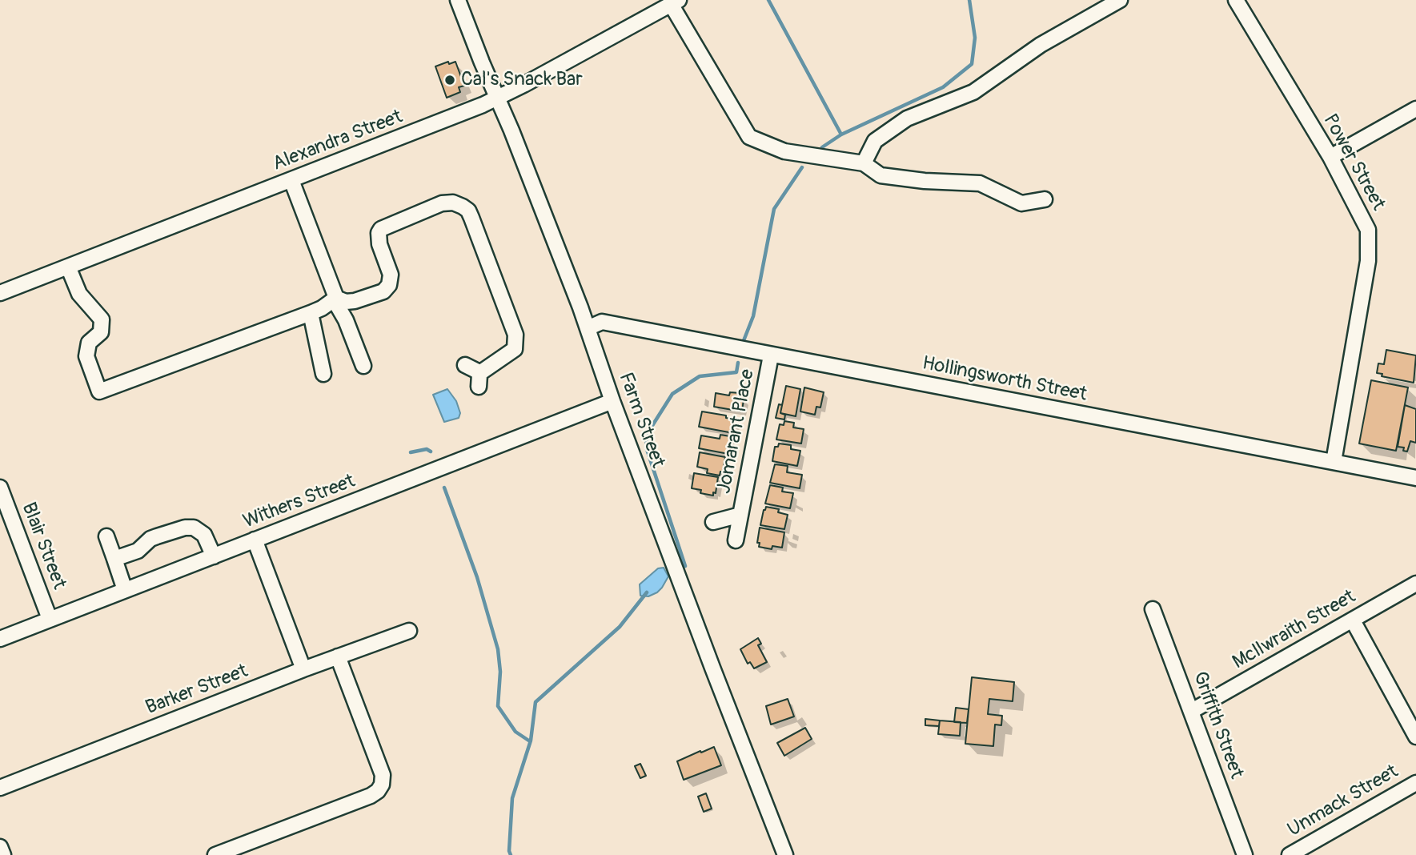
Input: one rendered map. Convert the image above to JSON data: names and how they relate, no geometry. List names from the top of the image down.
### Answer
{
  "streets": {
    "street": [
      "Alexandra Street",
      "Power Street",
      "Hollingsworth Street",
      "Farm Street",
      "Jomarant Place",
      "Withers Street",
      "Blair Street",
      "Mcllwraith Street",
      "Barker Street",
      "Griffith Street",
      "Unmack Street"
    ]
  },
  "crossings": [
    ["Alexandra Street", "Farm Street"],
    ["Power Street", "Hollingsworth Street"],
    ["Hollingsworth Street", "Farm Street"],
    ["Hollingsworth Street", "Jomarant Place"],
    ["Farm Street", "Withers Street"],
    ["Withers Street", "Blair Street"],
    ["Mcllwraith Street", "Griffith Street"]
  ],
  "places": ["Cal's Snack Bar"]
}
